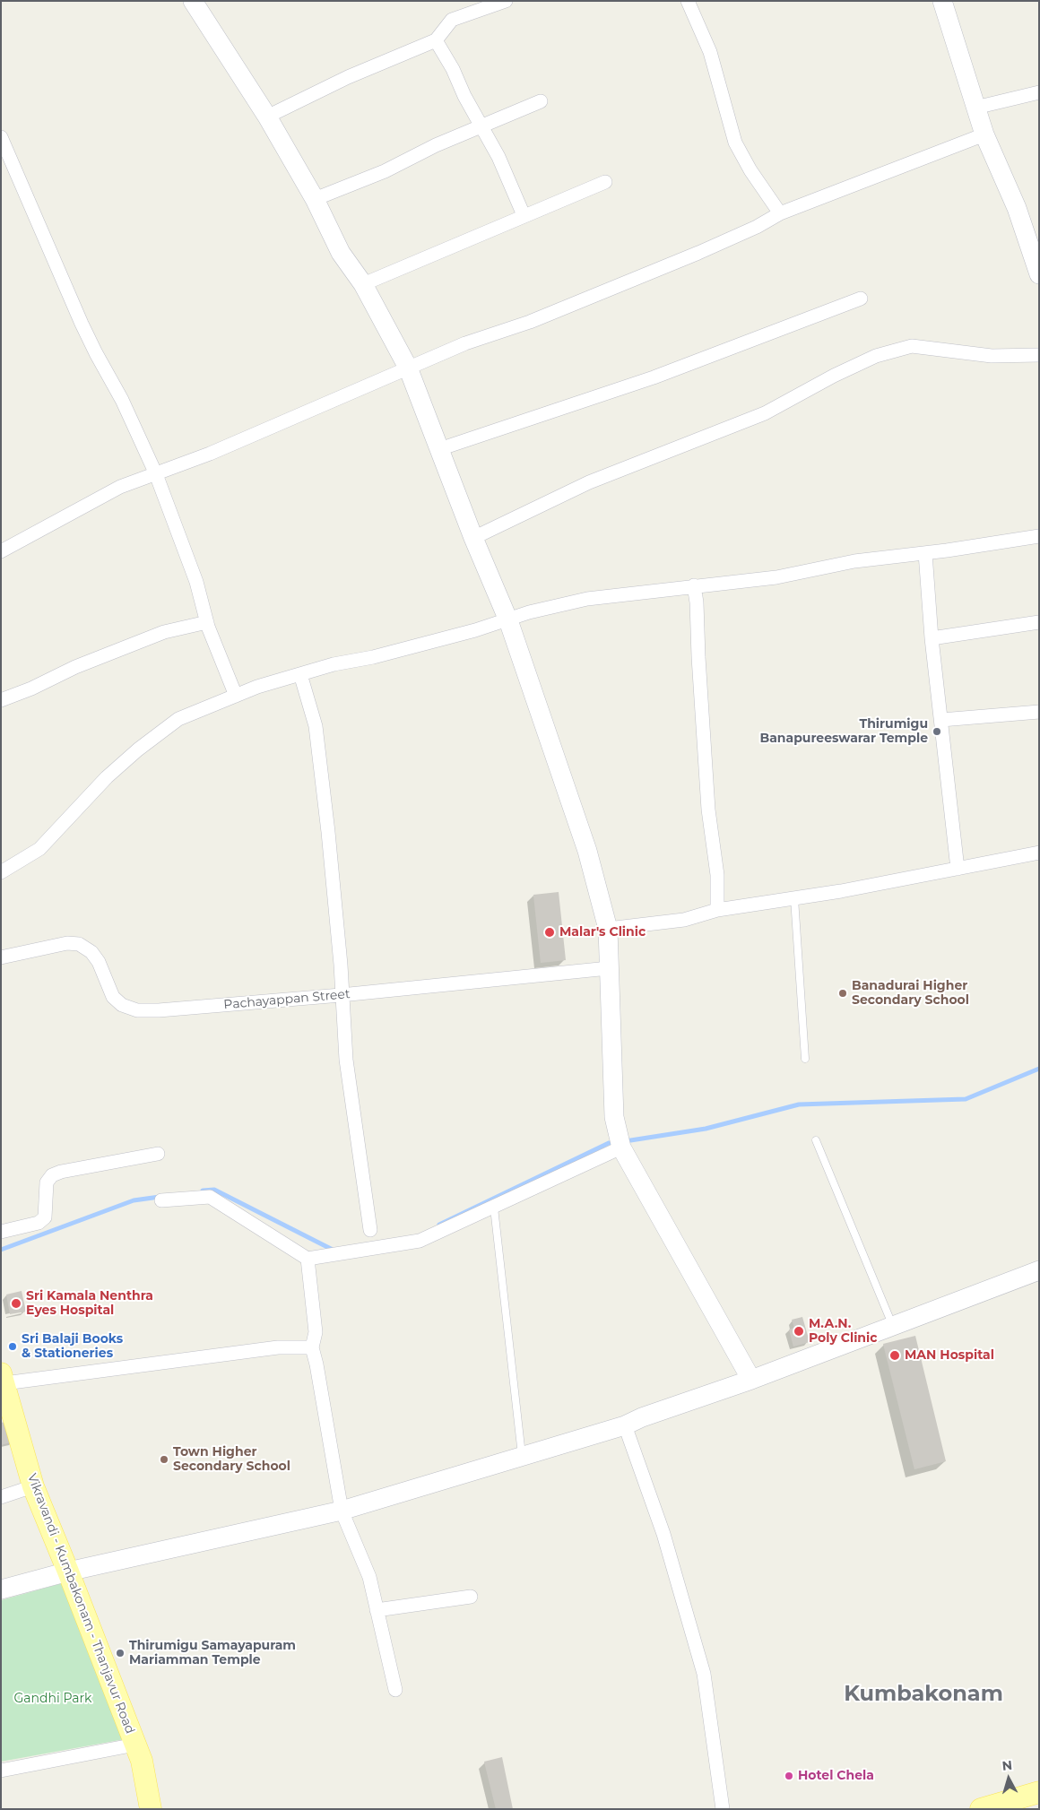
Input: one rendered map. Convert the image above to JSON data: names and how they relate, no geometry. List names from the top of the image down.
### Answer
{
  "streets": {
    "main road": ["Vikravandi - Kumbakonam - Thanjavur Road"],
    "street": ["Pachayappan Street"]
  },
  "districts": ["Kumbakonam"],
  "parks": ["Gandhi Park"],
  "places": [
    "Thirumigu Banapureeswarar Temple",
    "Malar's Clinic",
    "Banadurai Higher Secondary School",
    "Sri Kamala Nenthra Eyes Hospital",
    "M.A.N. Poly Clinic",
    "Sri Balaji Books & Stationeries",
    "MAN Hospital",
    "Town Higher Secondary School",
    "Thirumigu Samayapuram Mariamman Temple",
    "Hotel Chela"
  ],
  "north": "top"
}
